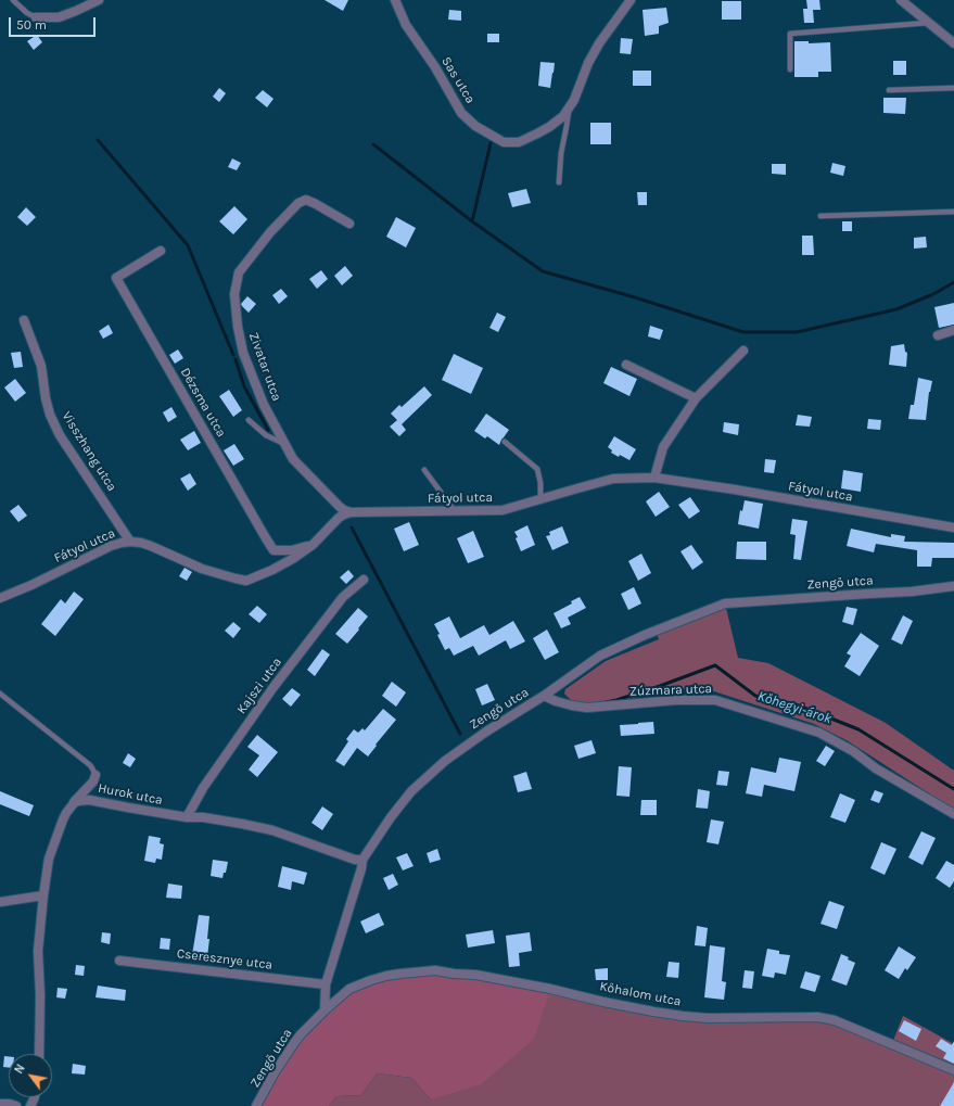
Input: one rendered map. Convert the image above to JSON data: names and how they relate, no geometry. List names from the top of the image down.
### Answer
{
  "streets": {
    "street": [
      "Sas utca",
      "Zivatar utca",
      "Dézsma utca",
      "Visszhang utca",
      "Fátyol utca",
      "Zengő utca",
      "Kajszi utca",
      "Zúzmara utca",
      "Hurok utca",
      "Cseresznye utca",
      "Kőhalom utca"
    ]
  },
  "crossings": [
    ["Zivatar utca", "Fátyol utca"],
    ["Dézsma utca", "Fátyol utca"],
    ["Visszhang utca", "Fátyol utca"],
    ["Zengő utca", "Zúzmara utca"],
    ["Zengő utca", "Hurok utca"],
    ["Zengő utca", "Cseresznye utca"],
    ["Zengő utca", "Kőhalom utca"],
    ["Kajszi utca", "Hurok utca"]
  ],
  "water": ["Kőhegyi-árok"],
  "scale_bar": "50 m",
  "north": "top left"
}
